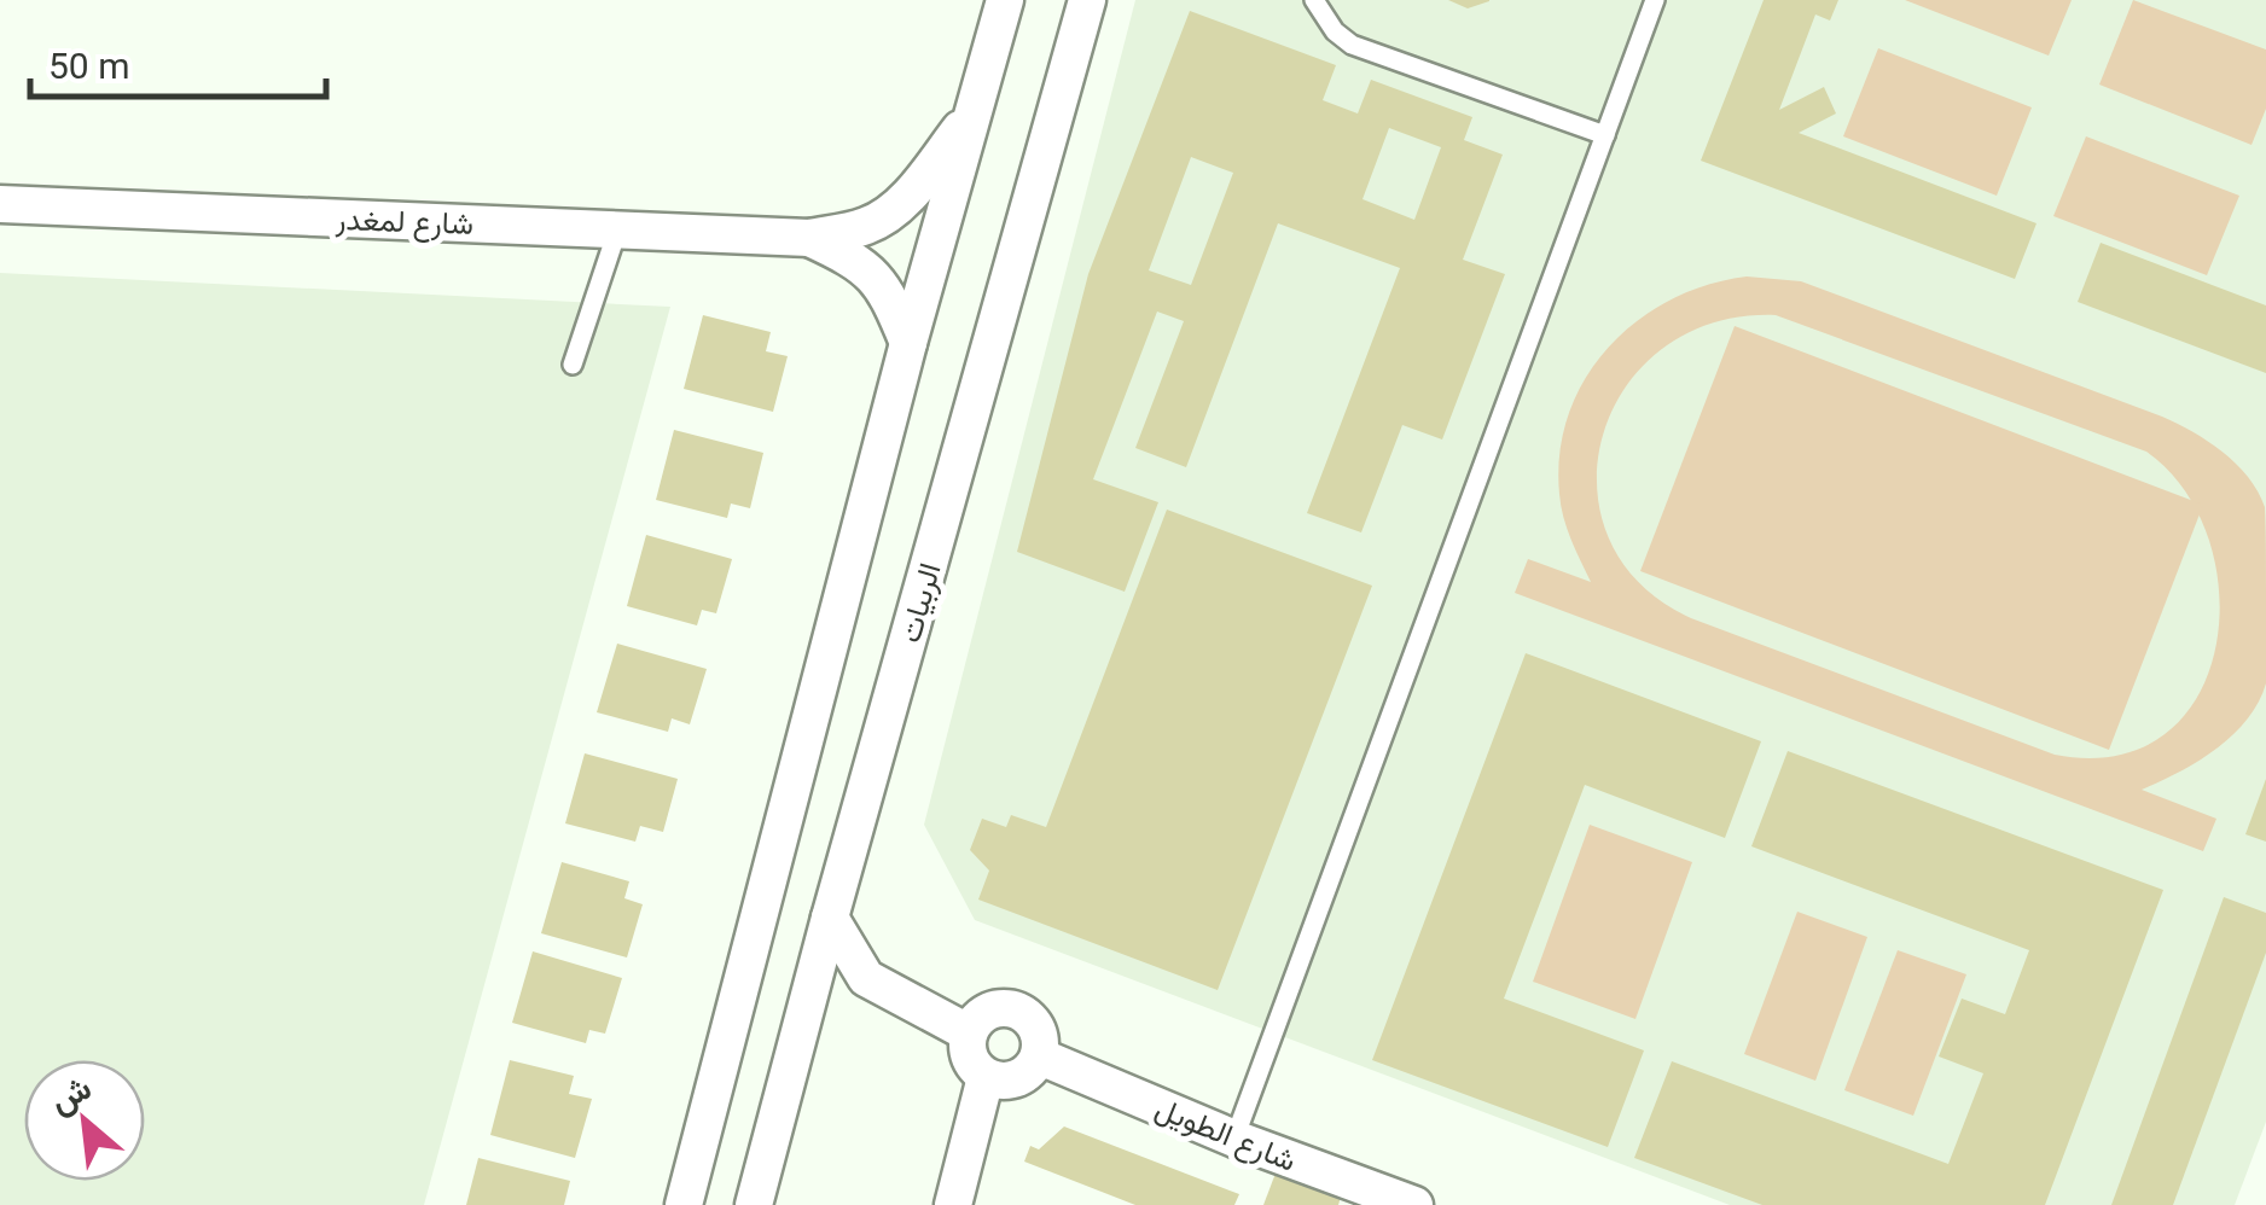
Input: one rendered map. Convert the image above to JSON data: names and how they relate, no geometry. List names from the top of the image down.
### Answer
{
  "streets": {
    "street": ["شارع لمغدر", "الربيات", "شارع الطويل"]
  },
  "scale_bar": "50 m",
  "north": "top left"
}
